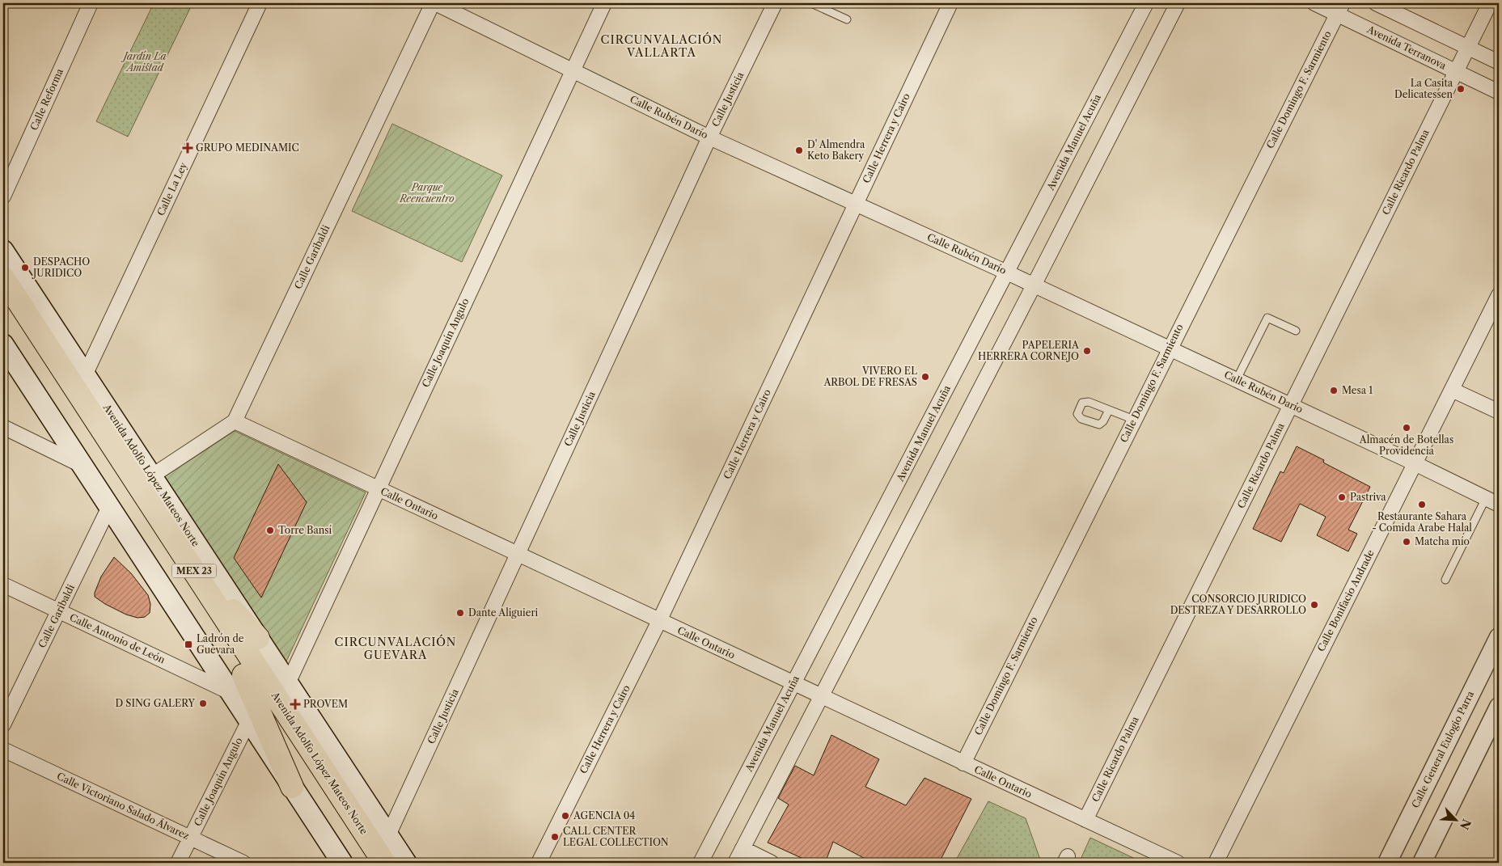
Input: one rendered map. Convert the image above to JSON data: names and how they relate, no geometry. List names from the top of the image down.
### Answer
{
  "streets": {
    "main road": ["Avenida Adolfo López Mateos Norte", "MEX 23"],
    "street": [
      "Avenida Terranova",
      "Calle Domingo F. Sarmiento",
      "Calle Reforma",
      "Calle Justicia",
      "Calle Rubén Darío",
      "Calle Herrera y Cairo",
      "Avenida Manuel Acuña",
      "Calle Ricardo Palma",
      "Calle La Ley",
      "Calle Garibaldi",
      "Calle Joaquín Angulo",
      "Calle Ontario",
      "Calle Bonifacio Andrade",
      "Calle Antonio de León",
      "Calle General Eulogio Parra",
      "Calle Victoriano Salado Álvarez"
    ]
  },
  "crossings": [
    ["Avenida Terranova", "Calle Domingo F. Sarmiento"],
    ["Avenida Terranova", "Calle Ricardo Palma"],
    ["Calle Domingo F. Sarmiento", "Calle Rubén Darío"],
    ["Calle Domingo F. Sarmiento", "Calle Ontario"],
    ["Calle Justicia", "Calle Rubén Darío"],
    ["Calle Justicia", "Avenida Adolfo López Mateos Norte"],
    ["Calle Justicia", "Calle Ontario"],
    ["Calle Rubén Darío", "Calle Herrera y Cairo"],
    ["Calle Rubén Darío", "Avenida Manuel Acuña"],
    ["Calle Rubén Darío", "Calle Ricardo Palma"],
    ["Calle Rubén Darío", "Calle Garibaldi"],
    ["Calle Rubén Darío", "Calle Joaquín Angulo"],
    ["Calle Rubén Darío", "Calle Bonifacio Andrade"],
    ["Calle Herrera y Cairo", "Calle Ontario"],
    ["Avenida Manuel Acuña", "Calle Ontario"],
    ["Calle Ricardo Palma", "Calle Ontario"],
    ["Calle La Ley", "Avenida Adolfo López Mateos Norte"],
    ["Calle Garibaldi", "Calle Ontario"],
    ["Calle Garibaldi", "Calle Antonio de León"],
    ["Calle Joaquín Angulo", "Avenida Adolfo López Mateos Norte"],
    ["Calle Joaquín Angulo", "Calle Ontario"],
    ["Calle Joaquín Angulo", "Calle Victoriano Salado Álvarez"]
  ],
  "districts": ["CIRCUNVALACIÓN VALLARTA", "CIRCUNVALACIÓN GUEVARA"],
  "parks": ["Jardín La Amistad", "Parque Reencuentro"],
  "places": {
    "other": [
      "La Casita Delicatessen",
      "D' Almendra Keto Bakery",
      "DESPACHO JURIDICO",
      "PAPELERIA HERRERA CORNEJO",
      "VIVERO EL ARBOL DE FRESAS",
      "Mesa 1",
      "Almacén de Botellas Providencia",
      "Pastriva",
      "Restaurante Sahara - Comida Arabe Halal",
      "Torre Bansí",
      "Matcha mío",
      "CONSORCIO JURIDICO DESTREZA Y DESARROLLO",
      "Dante Aliguieri",
      "D SING GALERY",
      "AGENCIA 04",
      "CALL CENTER LEGAL COLLECTION"
    ],
    "health": ["GRUPO MEDINAMIC", "PROVEM"],
    "transit": ["Ladrón de Guevara"]
  },
  "north": "bottom right"
}
